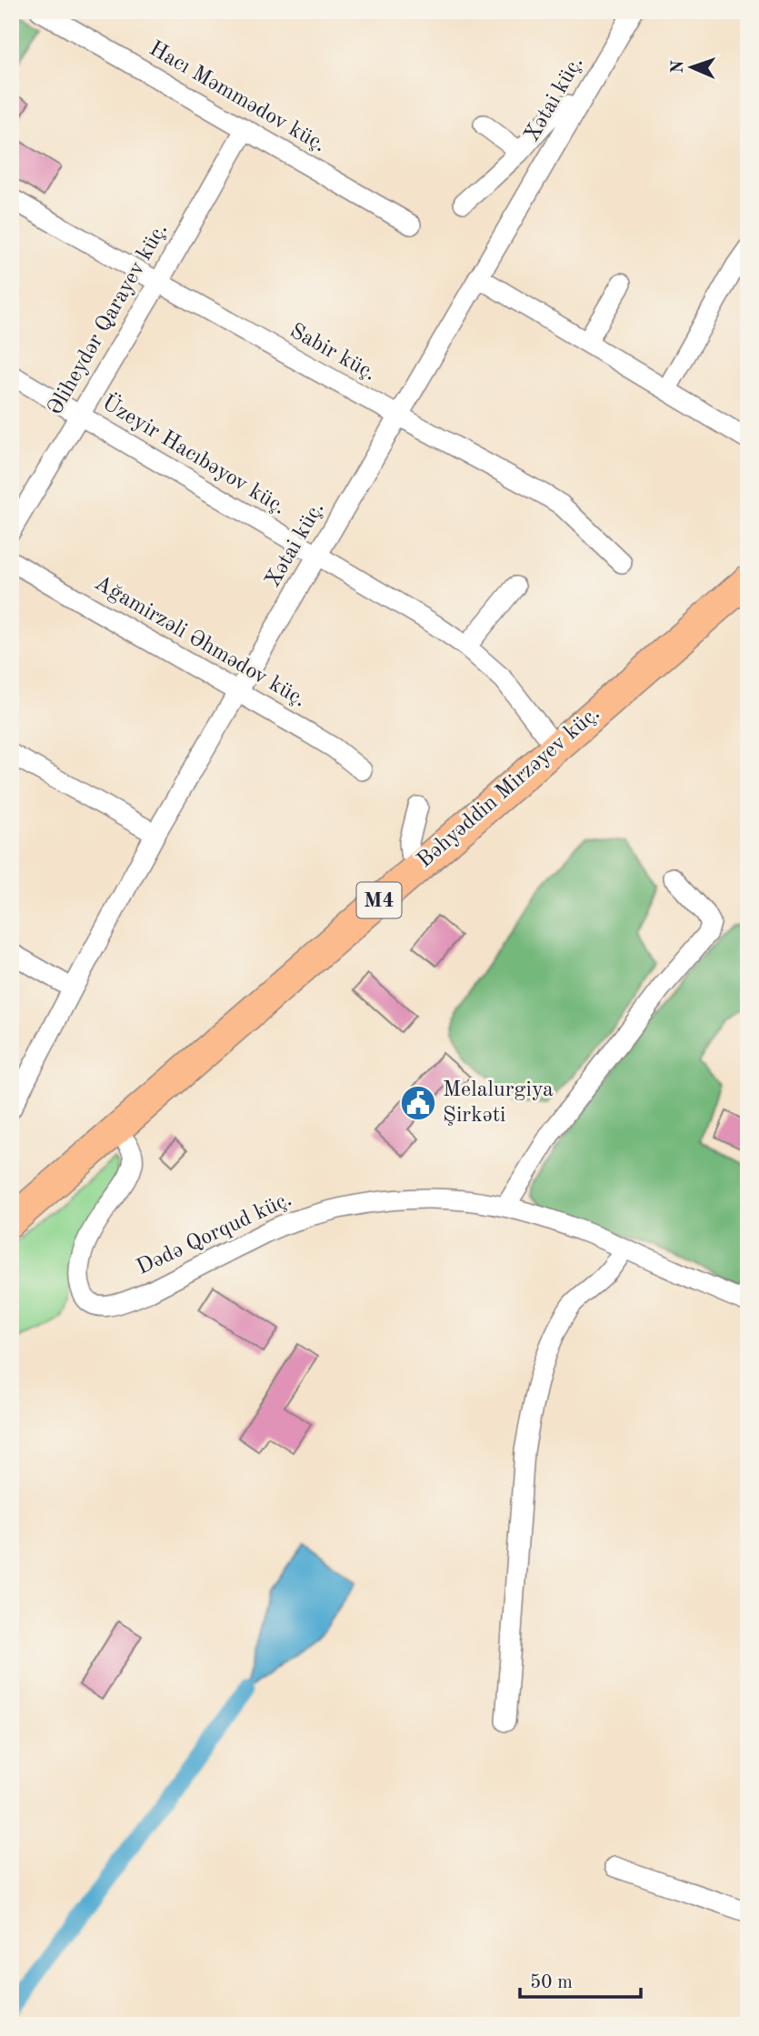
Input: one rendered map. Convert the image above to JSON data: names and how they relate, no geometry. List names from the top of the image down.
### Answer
{
  "streets": {
    "highway": ["Bəhyəddin Mirzəyev küç.", "M4"],
    "street": [
      "Hacı Məmmədov küç.",
      "Xətai küç.",
      "Əliheydər Qarayev küç.",
      "Sabir küç.",
      "Üzeyir Hacıbəyov küç.",
      "Ağamirzəli Əhmədov küç.",
      "Dədə Qorqud küç."
    ]
  },
  "crossings": [
    ["Hacı Məmmədov küç.", "Əliheydər Qarayev küç."],
    ["Xətai küç.", "Sabir küç."],
    ["Xətai küç.", "Üzeyir Hacıbəyov küç."],
    ["Xətai küç.", "Ağamirzəli Əhmədov küç."],
    ["Əliheydər Qarayev küç.", "Sabir küç."],
    ["Əliheydər Qarayev küç.", "Üzeyir Hacıbəyov küç."],
    ["Üzeyir Hacıbəyov küç.", "Bəhyəddin Mirzəyev küç."],
    ["Bəhyəddin Mirzəyev küç.", "Dədə Qorqud küç."]
  ],
  "places": {
    "public building": ["Melalurgiya Şirkəti"]
  },
  "scale_bar": "50 m",
  "north": "left"
}
